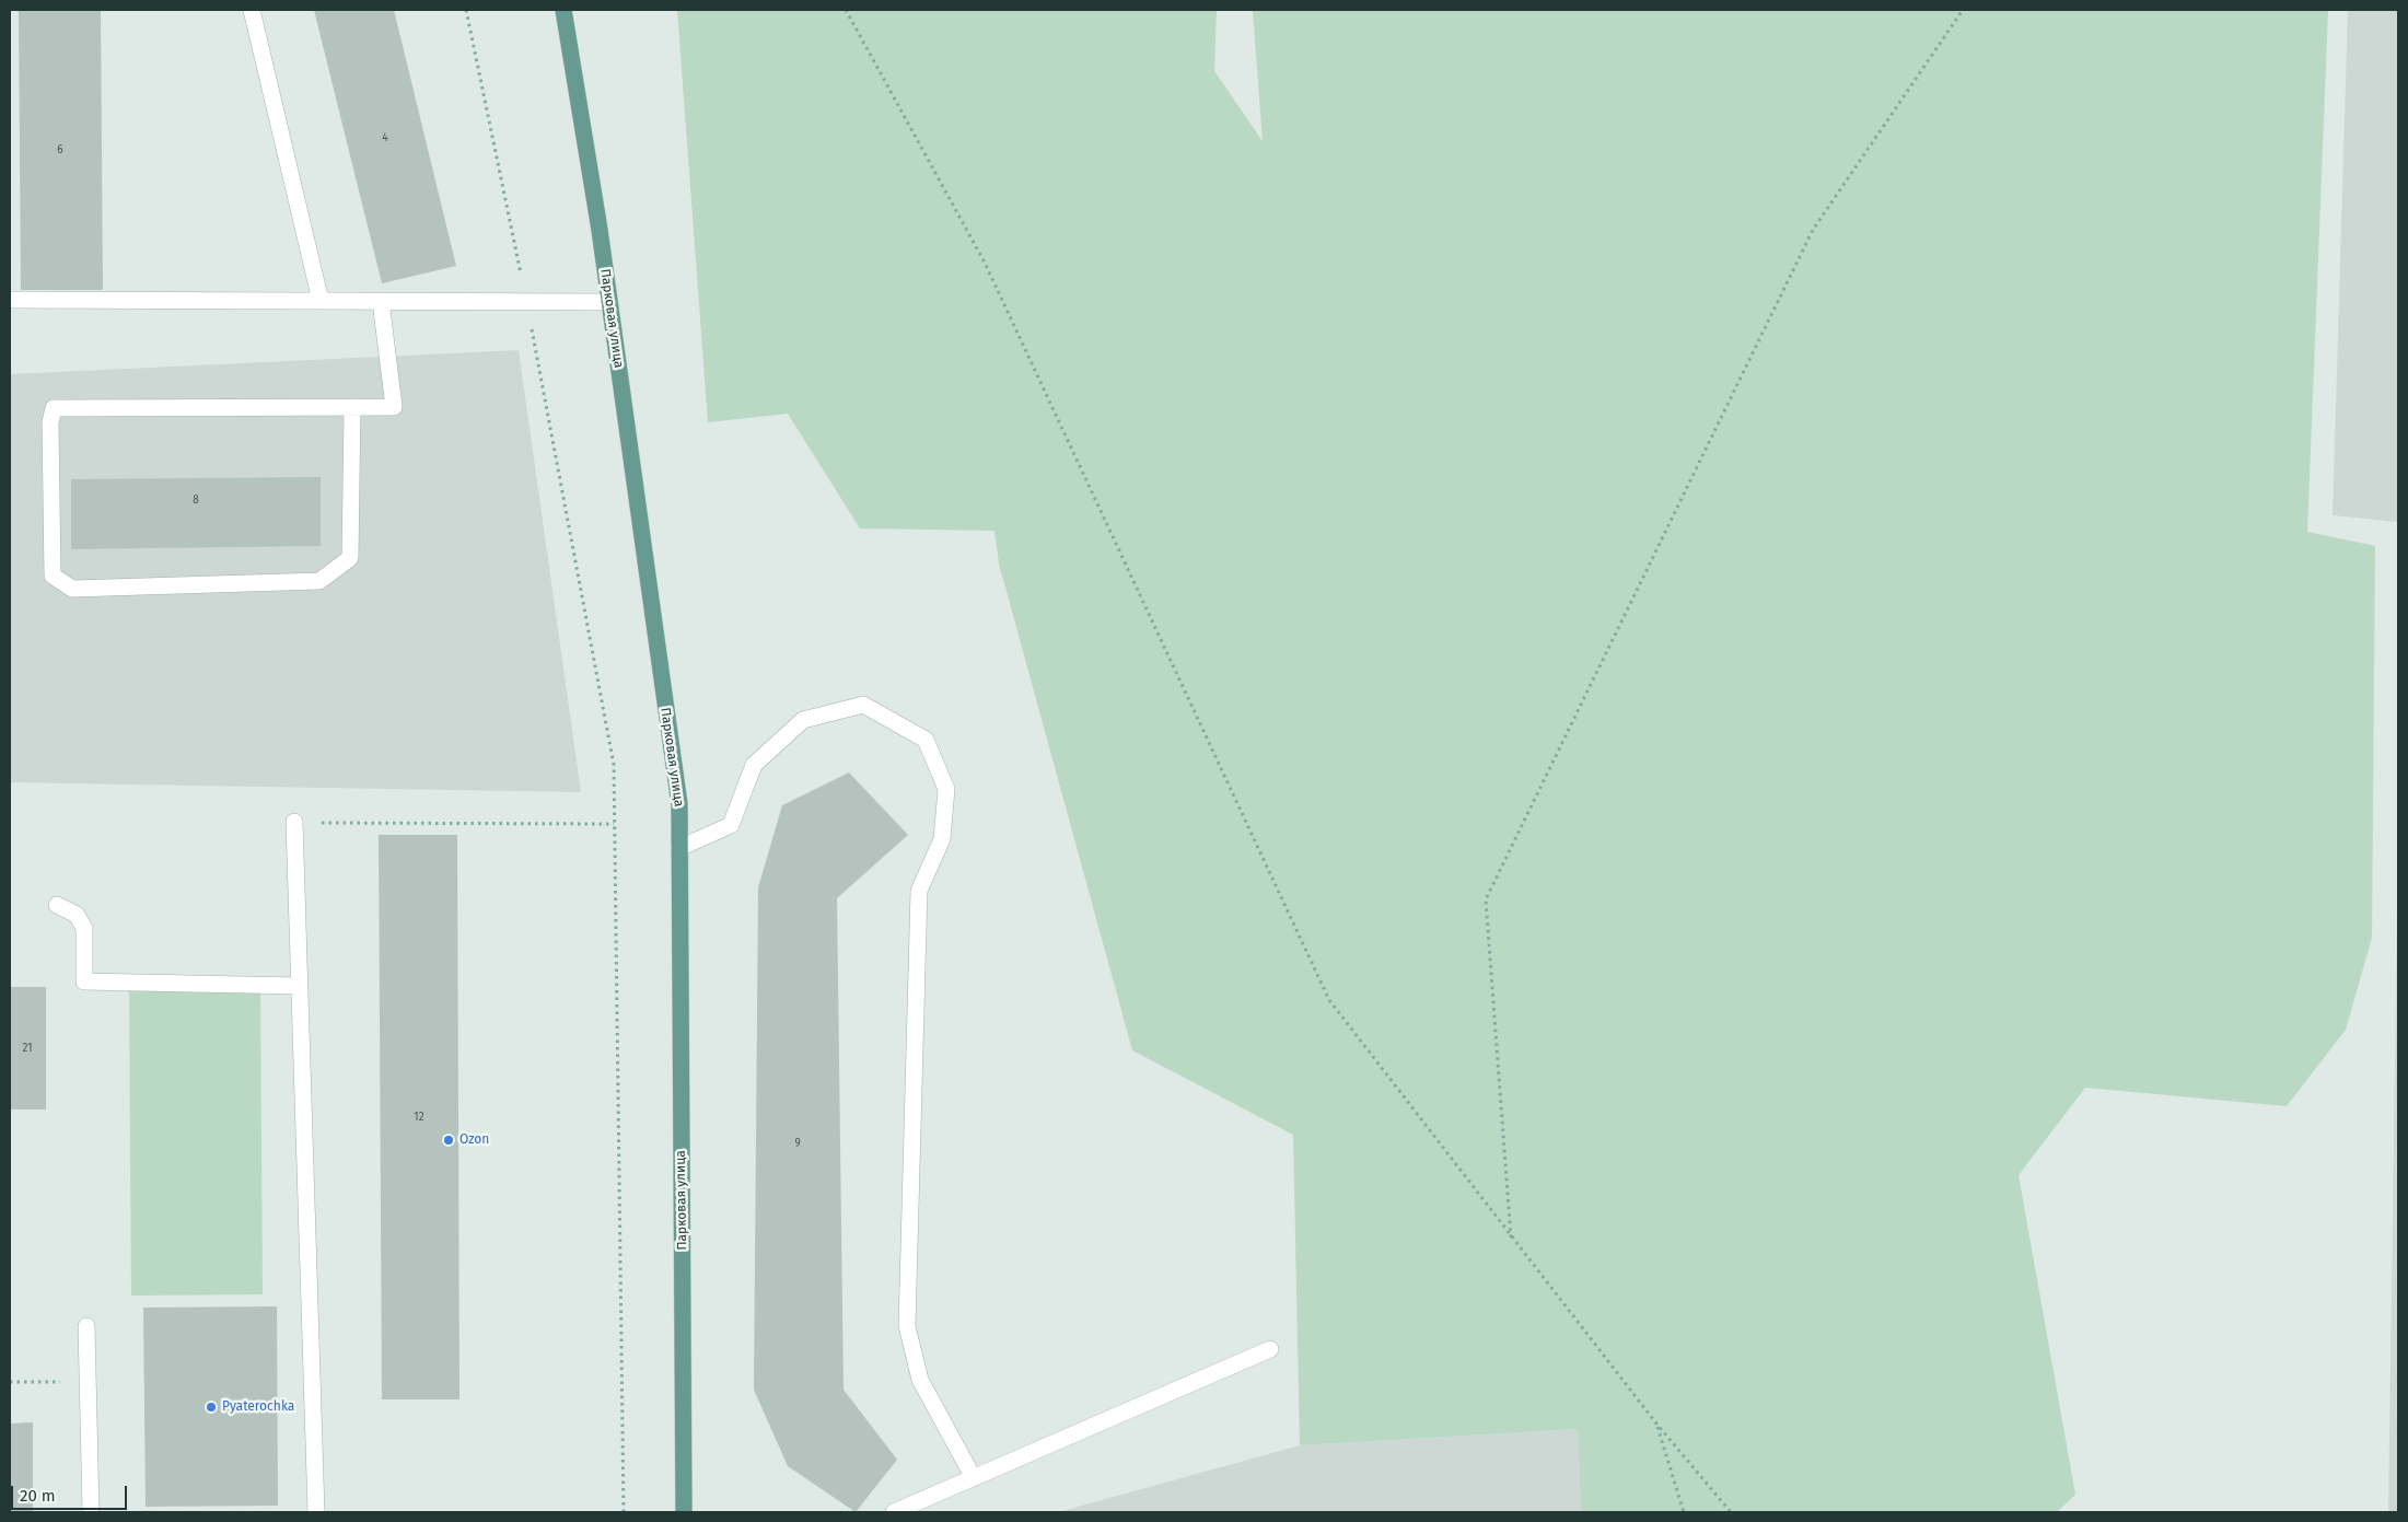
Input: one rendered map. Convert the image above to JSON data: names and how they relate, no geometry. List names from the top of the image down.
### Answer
{
  "streets": {
    "main road": ["Парковая улица"]
  },
  "places": ["Ozon", "Pyaterochka"],
  "house_numbers": [
    "4",
    "6",
    "8",
    "21",
    "12",
    "9"
  ],
  "scale_bar": "20 m"
}
